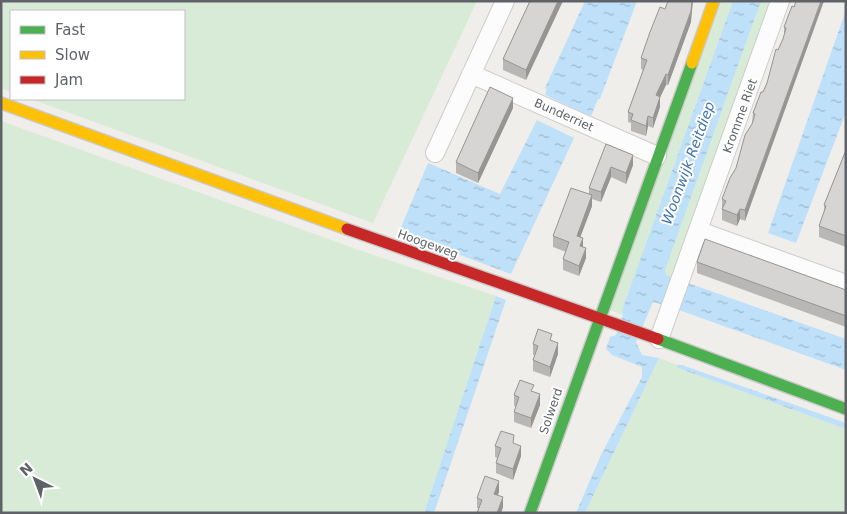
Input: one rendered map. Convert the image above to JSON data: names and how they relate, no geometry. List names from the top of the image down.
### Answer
{
  "streets": {
    "street": [
      "Bunderriet",
      "Kromme Riet",
      "Hoogeweg",
      "Solwerd"
    ]
  },
  "crossings": [
    ["Kromme Riet", "Hoogeweg"],
    ["Hoogeweg", "Solwerd"]
  ],
  "water": ["Woonwijk Reitdiep"],
  "legend": ["Fast", "Slow", "Jam"],
  "north": "top left"
}
